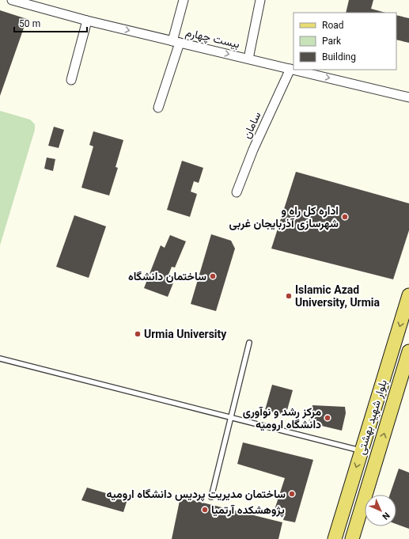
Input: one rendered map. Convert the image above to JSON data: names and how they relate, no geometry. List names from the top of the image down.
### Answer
{
  "streets": {
    "main road": ["بلوار شهید بهشتی"],
    "street": ["بیست چهارم", "سامان"]
  },
  "crossings": [
    ["بیست چهارم", "سامان"]
  ],
  "one_way": ["بیست چهارم"],
  "places": [
    "اداره کل راه و شهرسازی آذربایجان غربی",
    "ساختمان دانشگاه",
    "Islamic Azad University, Urmia",
    "Urmia University",
    "مرکز رشد و نوآوری دانشگاه ارومیه",
    "ساختمان مدیریت پردیس دانشگاه ارومیه",
    "پژوهشکده آرتمیا"
  ],
  "legend": ["Road", "Park", "Building"],
  "scale_bar": "50 m",
  "north": "bottom right"
}
